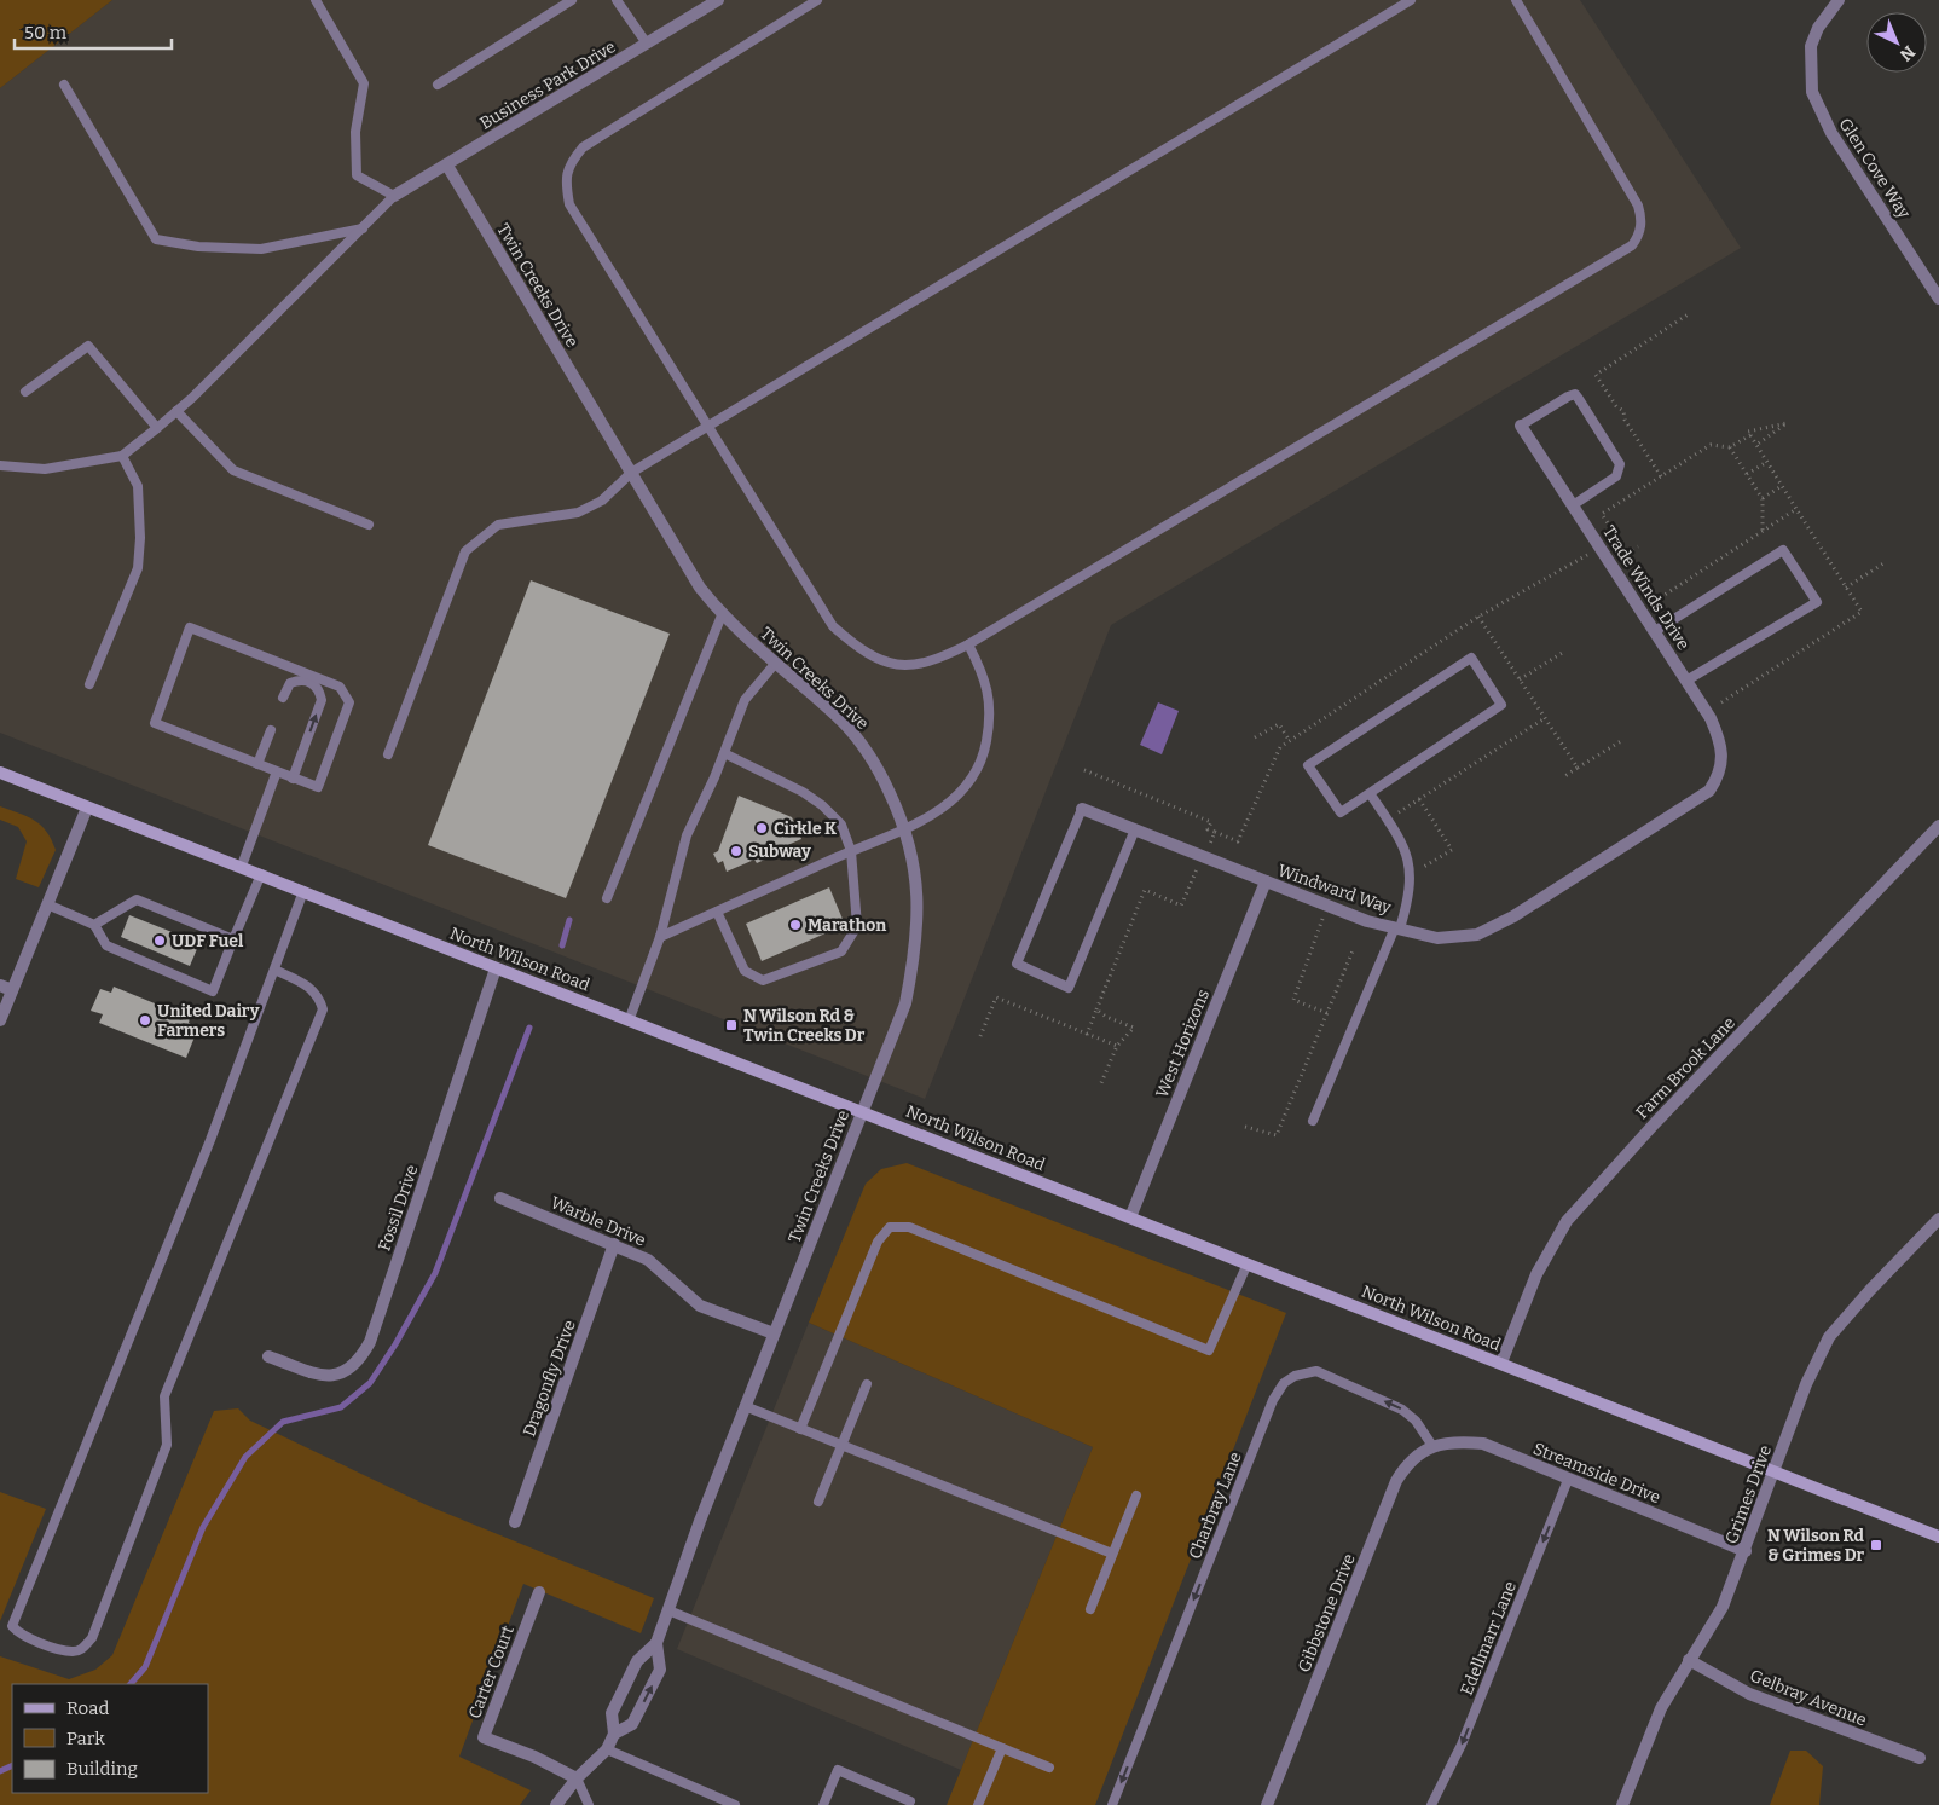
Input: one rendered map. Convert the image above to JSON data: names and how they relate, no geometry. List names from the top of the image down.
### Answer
{
  "streets": {
    "main road": ["North Wilson Road"],
    "street": [
      "Business Park Drive",
      "Glen Cove Way",
      "Twin Creeks Drive",
      "Trade Winds Drive",
      "Windward Way",
      "West Horizons",
      "Farm Brook Lane",
      "Fossil Drive",
      "Warble Drive",
      "Dragonfly Drive",
      "Streamside Drive",
      "Grimes Drive",
      "Gibbstone Drive",
      "Carter Court",
      "Gelbray Avenue"
    ],
    "lane": ["Charbray Lane", "Edellmarr Lane"]
  },
  "crossings": [
    ["Business Park Drive", "Twin Creeks Drive"],
    ["Twin Creeks Drive", "North Wilson Road"],
    ["Twin Creeks Drive", "Warble Drive"],
    ["Twin Creeks Drive", "Carter Court"],
    ["Trade Winds Drive", "Windward Way"],
    ["Windward Way", "West Horizons"],
    ["North Wilson Road", "West Horizons"],
    ["North Wilson Road", "Farm Brook Lane"],
    ["North Wilson Road", "Fossil Drive"],
    ["North Wilson Road", "Grimes Drive"],
    ["Warble Drive", "Dragonfly Drive"],
    ["Streamside Drive", "Grimes Drive"],
    ["Streamside Drive", "Charbray Lane"],
    ["Streamside Drive", "Gibbstone Drive"],
    ["Streamside Drive", "Edellmarr Lane"],
    ["Grimes Drive", "Gelbray Avenue"],
    ["Charbray Lane", "Gibbstone Drive"]
  ],
  "one_way": ["Edellmarr Lane"],
  "places": {
    "other": [
      "Cirkle K",
      "Subway",
      "Marathon",
      "UDF Fuel",
      "United Dairy Farmers"
    ],
    "transit": ["N Wilson Rd & Twin Creeks Dr", "N Wilson Rd & Grimes Dr"]
  },
  "legend": ["Road", "Park", "Building"],
  "scale_bar": "50 m",
  "north": "bottom right"
}
